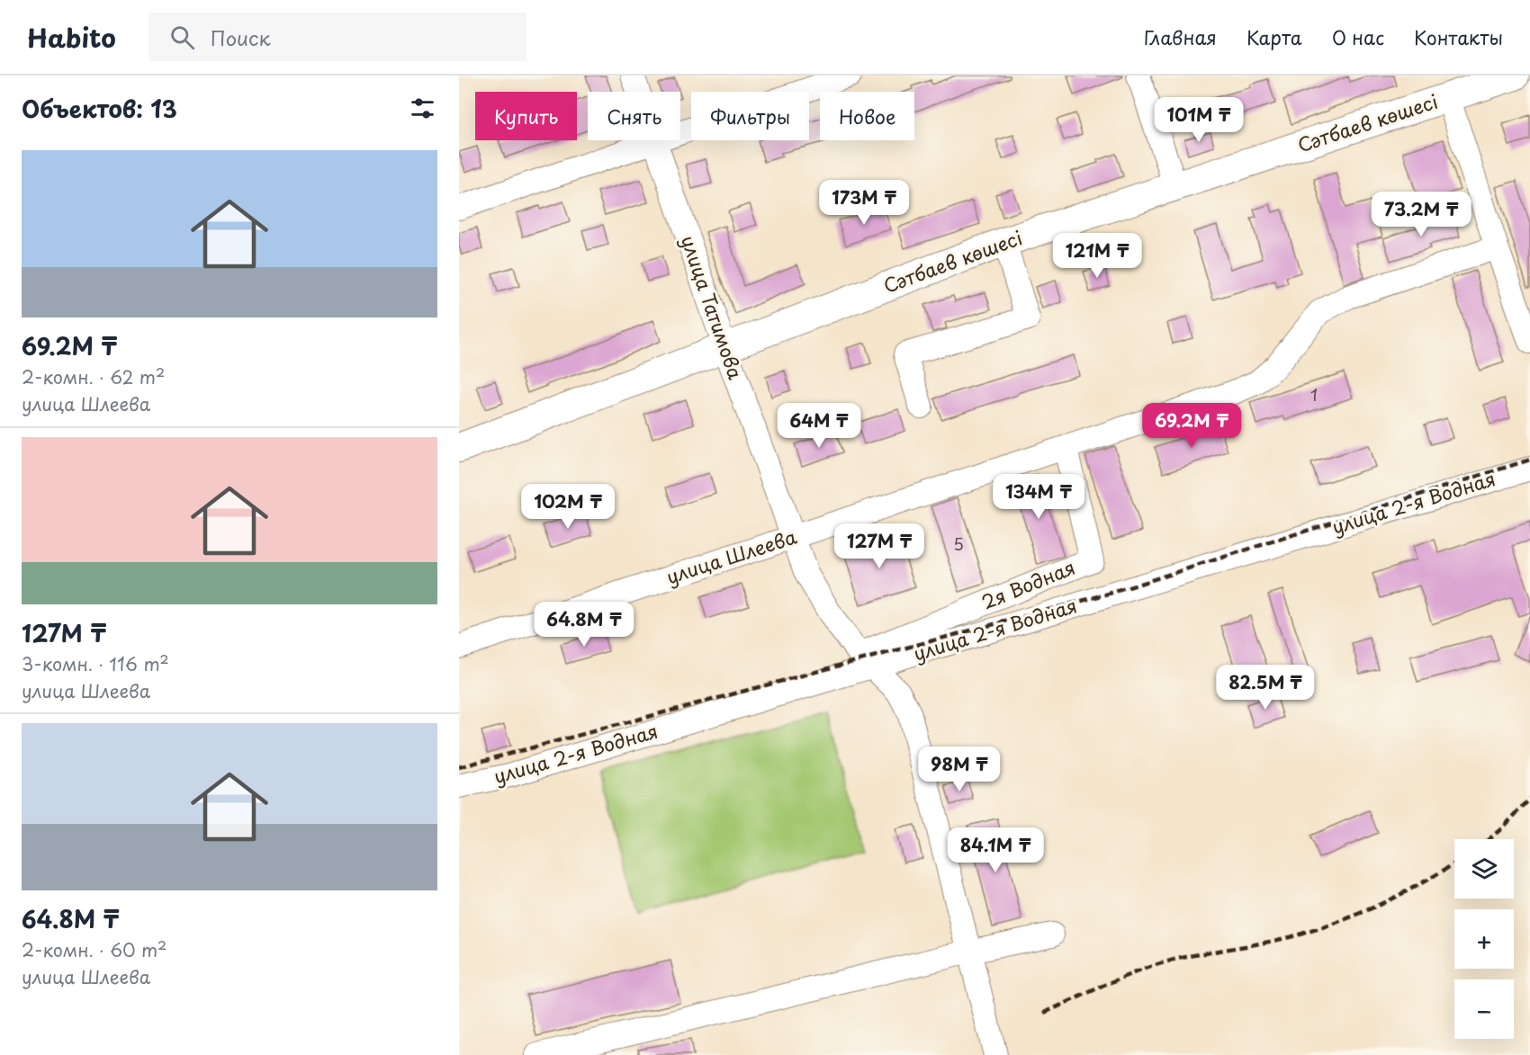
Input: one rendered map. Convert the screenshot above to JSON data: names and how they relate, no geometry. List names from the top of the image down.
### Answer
{
  "streets": {
    "main road": ["Сәтбаев көшесі"],
    "street": [
      "улица Татимова",
      "улица 2-я Водная",
      "улица Шлеева",
      "2я Водная"
    ]
  },
  "crossings": [
    ["Сәтбаев көшесі", "улица Татимова"],
    ["улица Татимова", "улица 2-я Водная"],
    ["улица Татимова", "улица Шлеева"],
    ["улица Татимова", "2я Водная"],
    ["улица 2-я Водная", "2я Водная"],
    ["улица Шлеева", "2я Водная"]
  ],
  "house_numbers": ["1", "5"],
  "page": {
    "header": "Habito",
    "search": "Поиск",
    "nav": [
      "Главная",
      "Карта",
      "О нас",
      "Контакты"
    ],
    "heading": "Объектов: 13",
    "chip": [
      "Купить",
      "Снять",
      "Фильтры",
      "Новое"
    ],
    "price": [
      "101M ₸",
      "173M ₸",
      "73.2M ₸",
      "121M ₸",
      "64M ₸",
      "69.2M ₸",
      "134M ₸",
      "102M ₸",
      "127M ₸",
      "64.8M ₸",
      "82.5M ₸",
      "98M ₸",
      "84.1M ₸"
    ],
    "list": [
      {
        "name": "69.2M ₸",
        "note": "2-комн. · 62 m² · улица Шлеева"
      },
      {
        "name": "127M ₸",
        "note": "3-комн. · 116 m² · улица Шлеева"
      },
      {
        "name": "64.8M ₸",
        "note": "2-комн. · 60 m² · улица Шлеева"
      }
    ],
    "map_buttons": ["+", "−"]
  }
}
